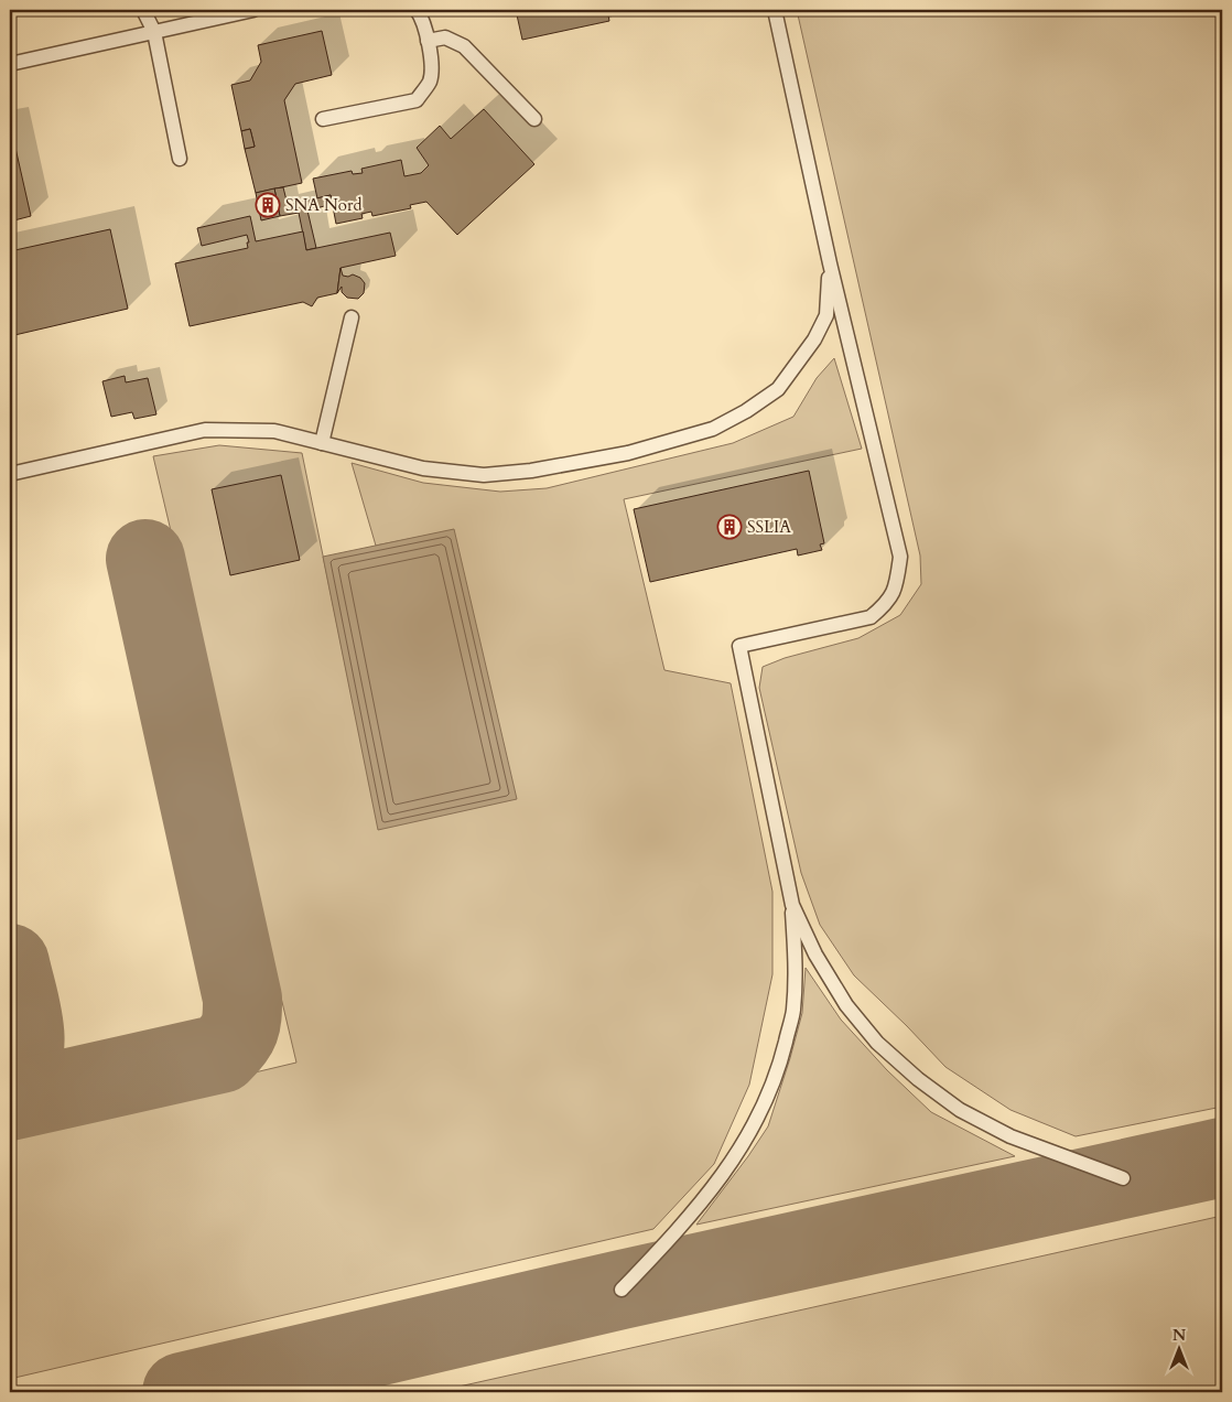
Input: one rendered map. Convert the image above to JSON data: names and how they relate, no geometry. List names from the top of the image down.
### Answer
{
  "places": {
    "building": ["SNA Nord", "SSLIA"]
  },
  "north": "top"
}
